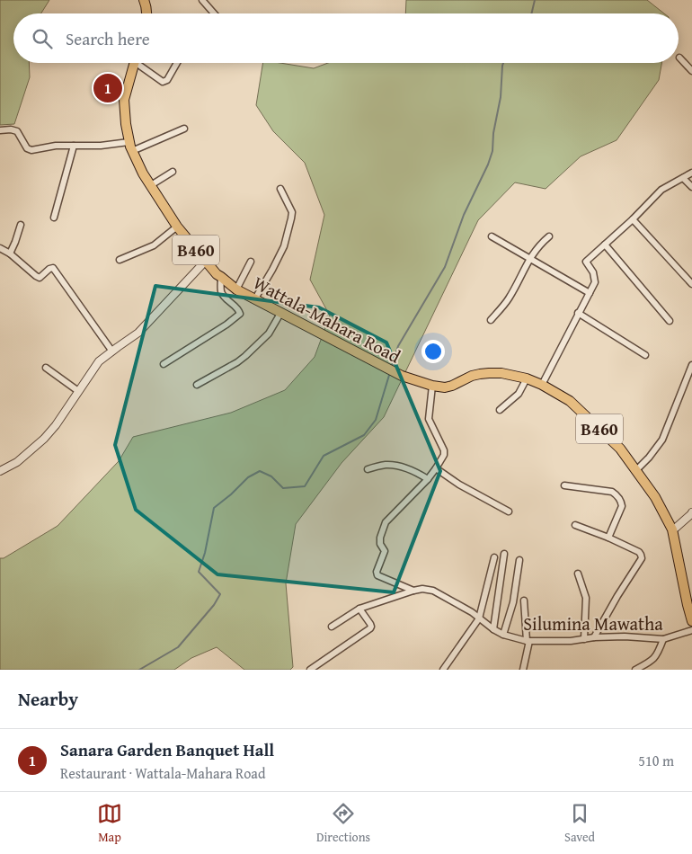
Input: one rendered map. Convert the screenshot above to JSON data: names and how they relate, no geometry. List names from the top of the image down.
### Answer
{
  "streets": {
    "main road": ["B460", "Wattala-Mahara Road"],
    "street": ["Silumina Mawatha"]
  },
  "crossings": [
    ["Wattala-Mahara Road", "Silumina Mawatha"]
  ],
  "page": {
    "search": "Search here",
    "pins": "1",
    "heading": "Nearby",
    "list": [
      {
        "mark": "1",
        "name": "Sanara Garden Banquet Hall",
        "note": "Restaurant · Wattala-Mahara Road",
        "value": "510 m"
      }
    ],
    "nav": ["Map", "Directions", "Saved"]
  }
}
